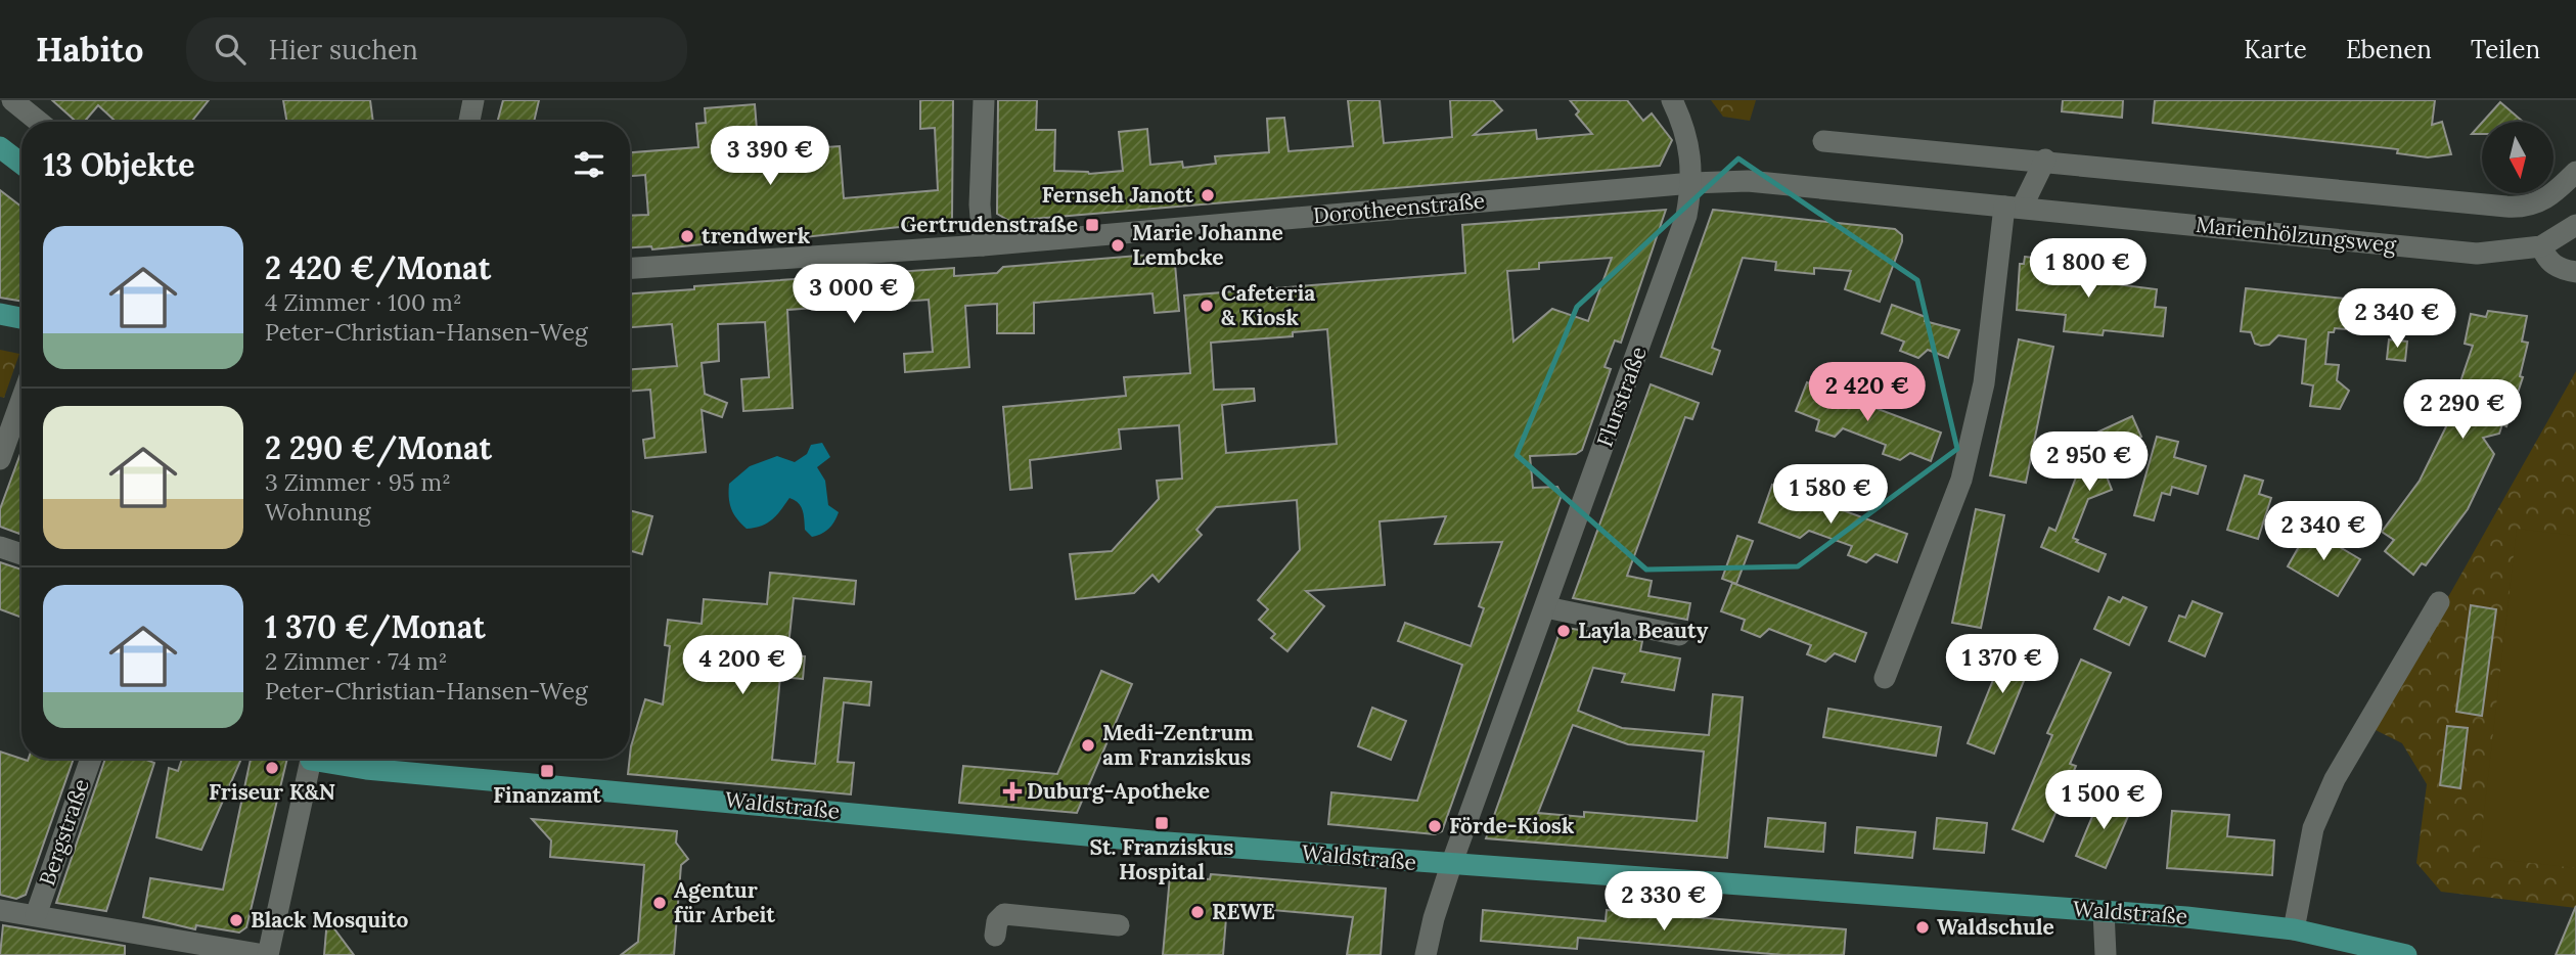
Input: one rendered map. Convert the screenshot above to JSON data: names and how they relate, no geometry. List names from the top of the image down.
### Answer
{
  "streets": {
    "main road": ["Waldstraße"],
    "street": [
      "Dorotheenstraße",
      "Marienhölzungsweg",
      "Flurstraße",
      "Bergstraße"
    ]
  },
  "crossings": [
    ["Dorotheenstraße", "Marienhölzungsweg"],
    ["Dorotheenstraße", "Flurstraße"],
    ["Flurstraße", "Waldstraße"]
  ],
  "places": {
    "other": [
      "Fernseh Janott",
      "trendwerk",
      "Marie Johanne Lembcke",
      "Cafeteria & Kiosk",
      "Layla Beauty",
      "Medi-Zentrum am Franziskus",
      "Friseur K&N",
      "Förde-Kiosk",
      "Agentur für Arbeit",
      "REWE",
      "Black Mosquito",
      "Waldschule"
    ],
    "transit": ["Gertrudenstraße", "Finanzamt", "St. Franziskus Hospital"],
    "health": ["Duburg-Apotheke"]
  },
  "north": "bottom",
  "page": {
    "header": "Habito",
    "search": "Hier suchen",
    "nav": ["Karte", "Ebenen", "Teilen"],
    "heading": "13 Objekte",
    "price": [
      "3 390 €",
      "1 800 €",
      "3 000 €",
      "2 340 €",
      "2 420 €",
      "2 290 €",
      "2 950 €",
      "1 580 €",
      "2 340 €",
      "1 370 €",
      "4 200 €",
      "1 500 €",
      "2 330 €"
    ],
    "list": [
      {
        "name": "2 420 €/Monat",
        "note": "4 Zimmer · 100 m² · Peter-Christian-Hansen-Weg"
      },
      {
        "name": "2 290 €/Monat",
        "note": "3 Zimmer · 95 m² · Wohnung"
      },
      {
        "name": "1 370 €/Monat",
        "note": "2 Zimmer · 74 m² · Peter-Christian-Hansen-Weg"
      }
    ]
  }
}
